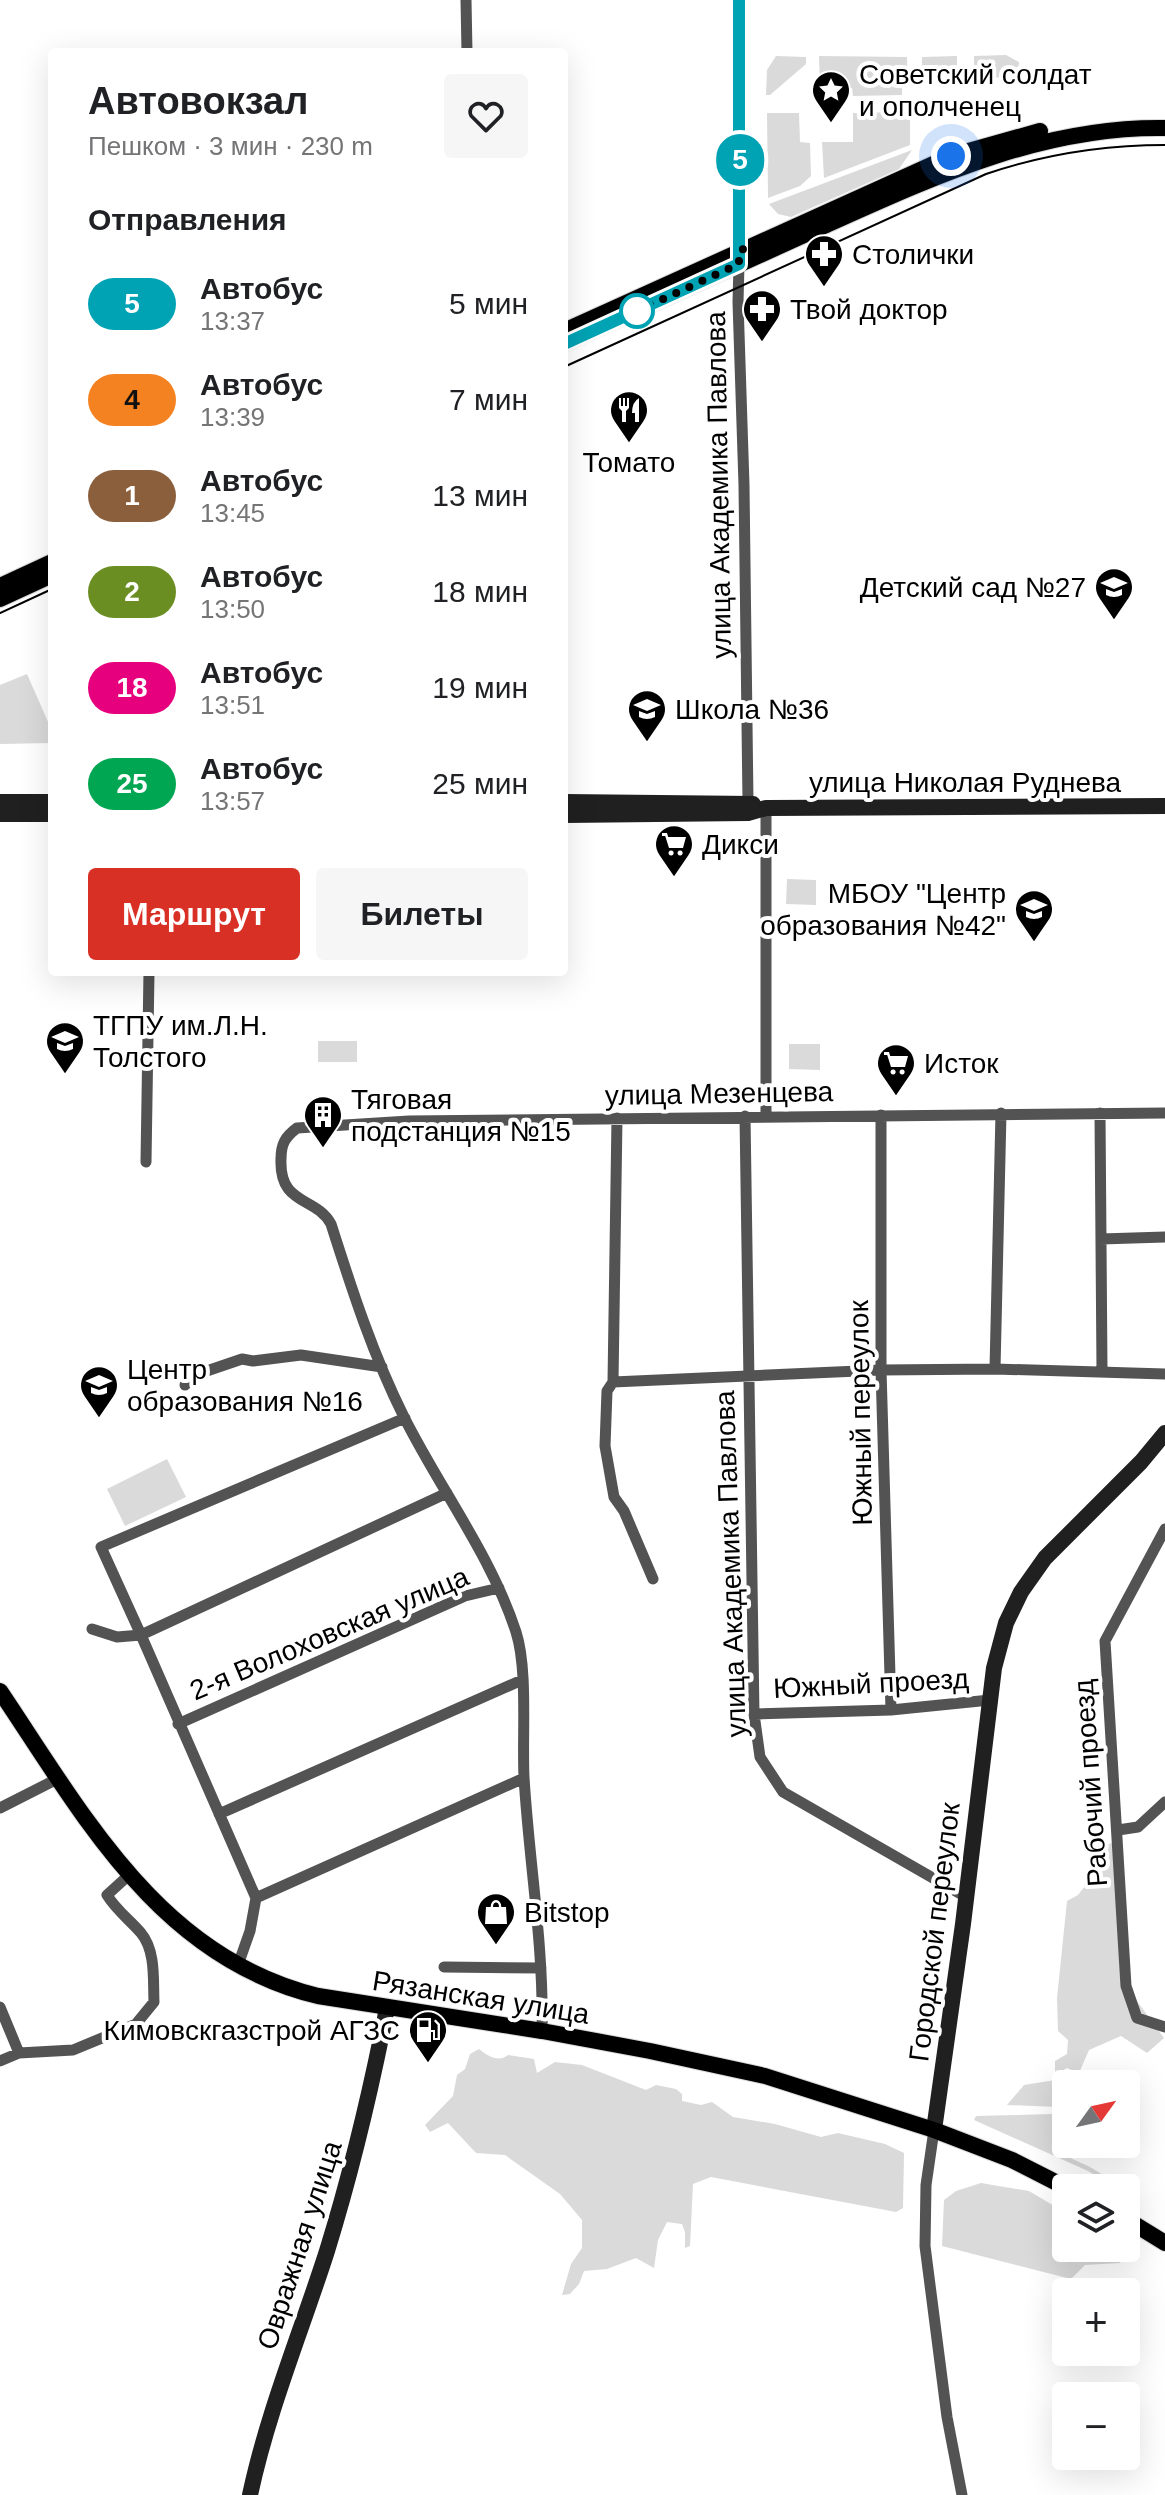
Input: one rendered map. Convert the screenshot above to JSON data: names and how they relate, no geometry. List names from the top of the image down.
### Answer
{
  "streets": {
    "main road": ["Рязанская улица"],
    "street": [
      "улица Академика Павлова",
      "улица Николая Руднева",
      "улица Мезенцева",
      "Южный переулок",
      "2-я Волоховская улица",
      "Южный проезд",
      "Рабочий проезд",
      "Городской переулок",
      "Овражная улица"
    ]
  },
  "crossings": [
    ["улица Академика Павлова", "улица Николая Руднева"],
    ["улица Академика Павлова", "улица Мезенцева"],
    ["улица Академика Павлова", "Южный проезд"],
    ["улица Академика Павлова", "Городской переулок"],
    ["улица Мезенцева", "Южный переулок"],
    ["Южный переулок", "Южный проезд"],
    ["Южный проезд", "Городской переулок"],
    ["Городской переулок", "Рязанская улица"],
    ["Рязанская улица", "Овражная улица"]
  ],
  "places": {
    "place": ["Советский солдат и ополченец"],
    "pharmacy": ["Столички", "Твой доктор"],
    "restaurant": ["Томато"],
    "school or university": [
      "Детский сад №27",
      "Школа №36",
      "МБОУ \"Центр образования №42\"",
      "ТГПУ им.Л.Н. Толстого",
      "Центр образования №16"
    ],
    "supermarket": ["Дикси", "Исток"],
    "building": ["Тяговая подстанция №15"],
    "shop": ["Bitstop"],
    "fuel station": ["Кимовскгазстрой АГЗС"]
  },
  "lines": ["bus line 5"],
  "north": "top right",
  "page": {
    "on_map": "5",
    "heading": [
      ["Автовокзал", "Пешком · 3 мин · 230 m"],
      "Отправления"
    ],
    "list": [
      {
        "mark": "5",
        "name": "Автобус",
        "note": "13:37",
        "value": "5 мин"
      },
      {
        "mark": "4",
        "name": "Автобус",
        "note": "13:39",
        "value": "7 мин"
      },
      {
        "mark": "1",
        "name": "Автобус",
        "note": "13:45",
        "value": "13 мин"
      },
      {
        "mark": "2",
        "name": "Автобус",
        "note": "13:50",
        "value": "18 мин"
      },
      {
        "mark": "18",
        "name": "Автобус",
        "note": "13:51",
        "value": "19 мин"
      },
      {
        "mark": "25",
        "name": "Автобус",
        "note": "13:57",
        "value": "25 мин"
      }
    ],
    "buttons": ["Маршрут", "Билеты"],
    "map_buttons": ["+", "−"]
  }
}
